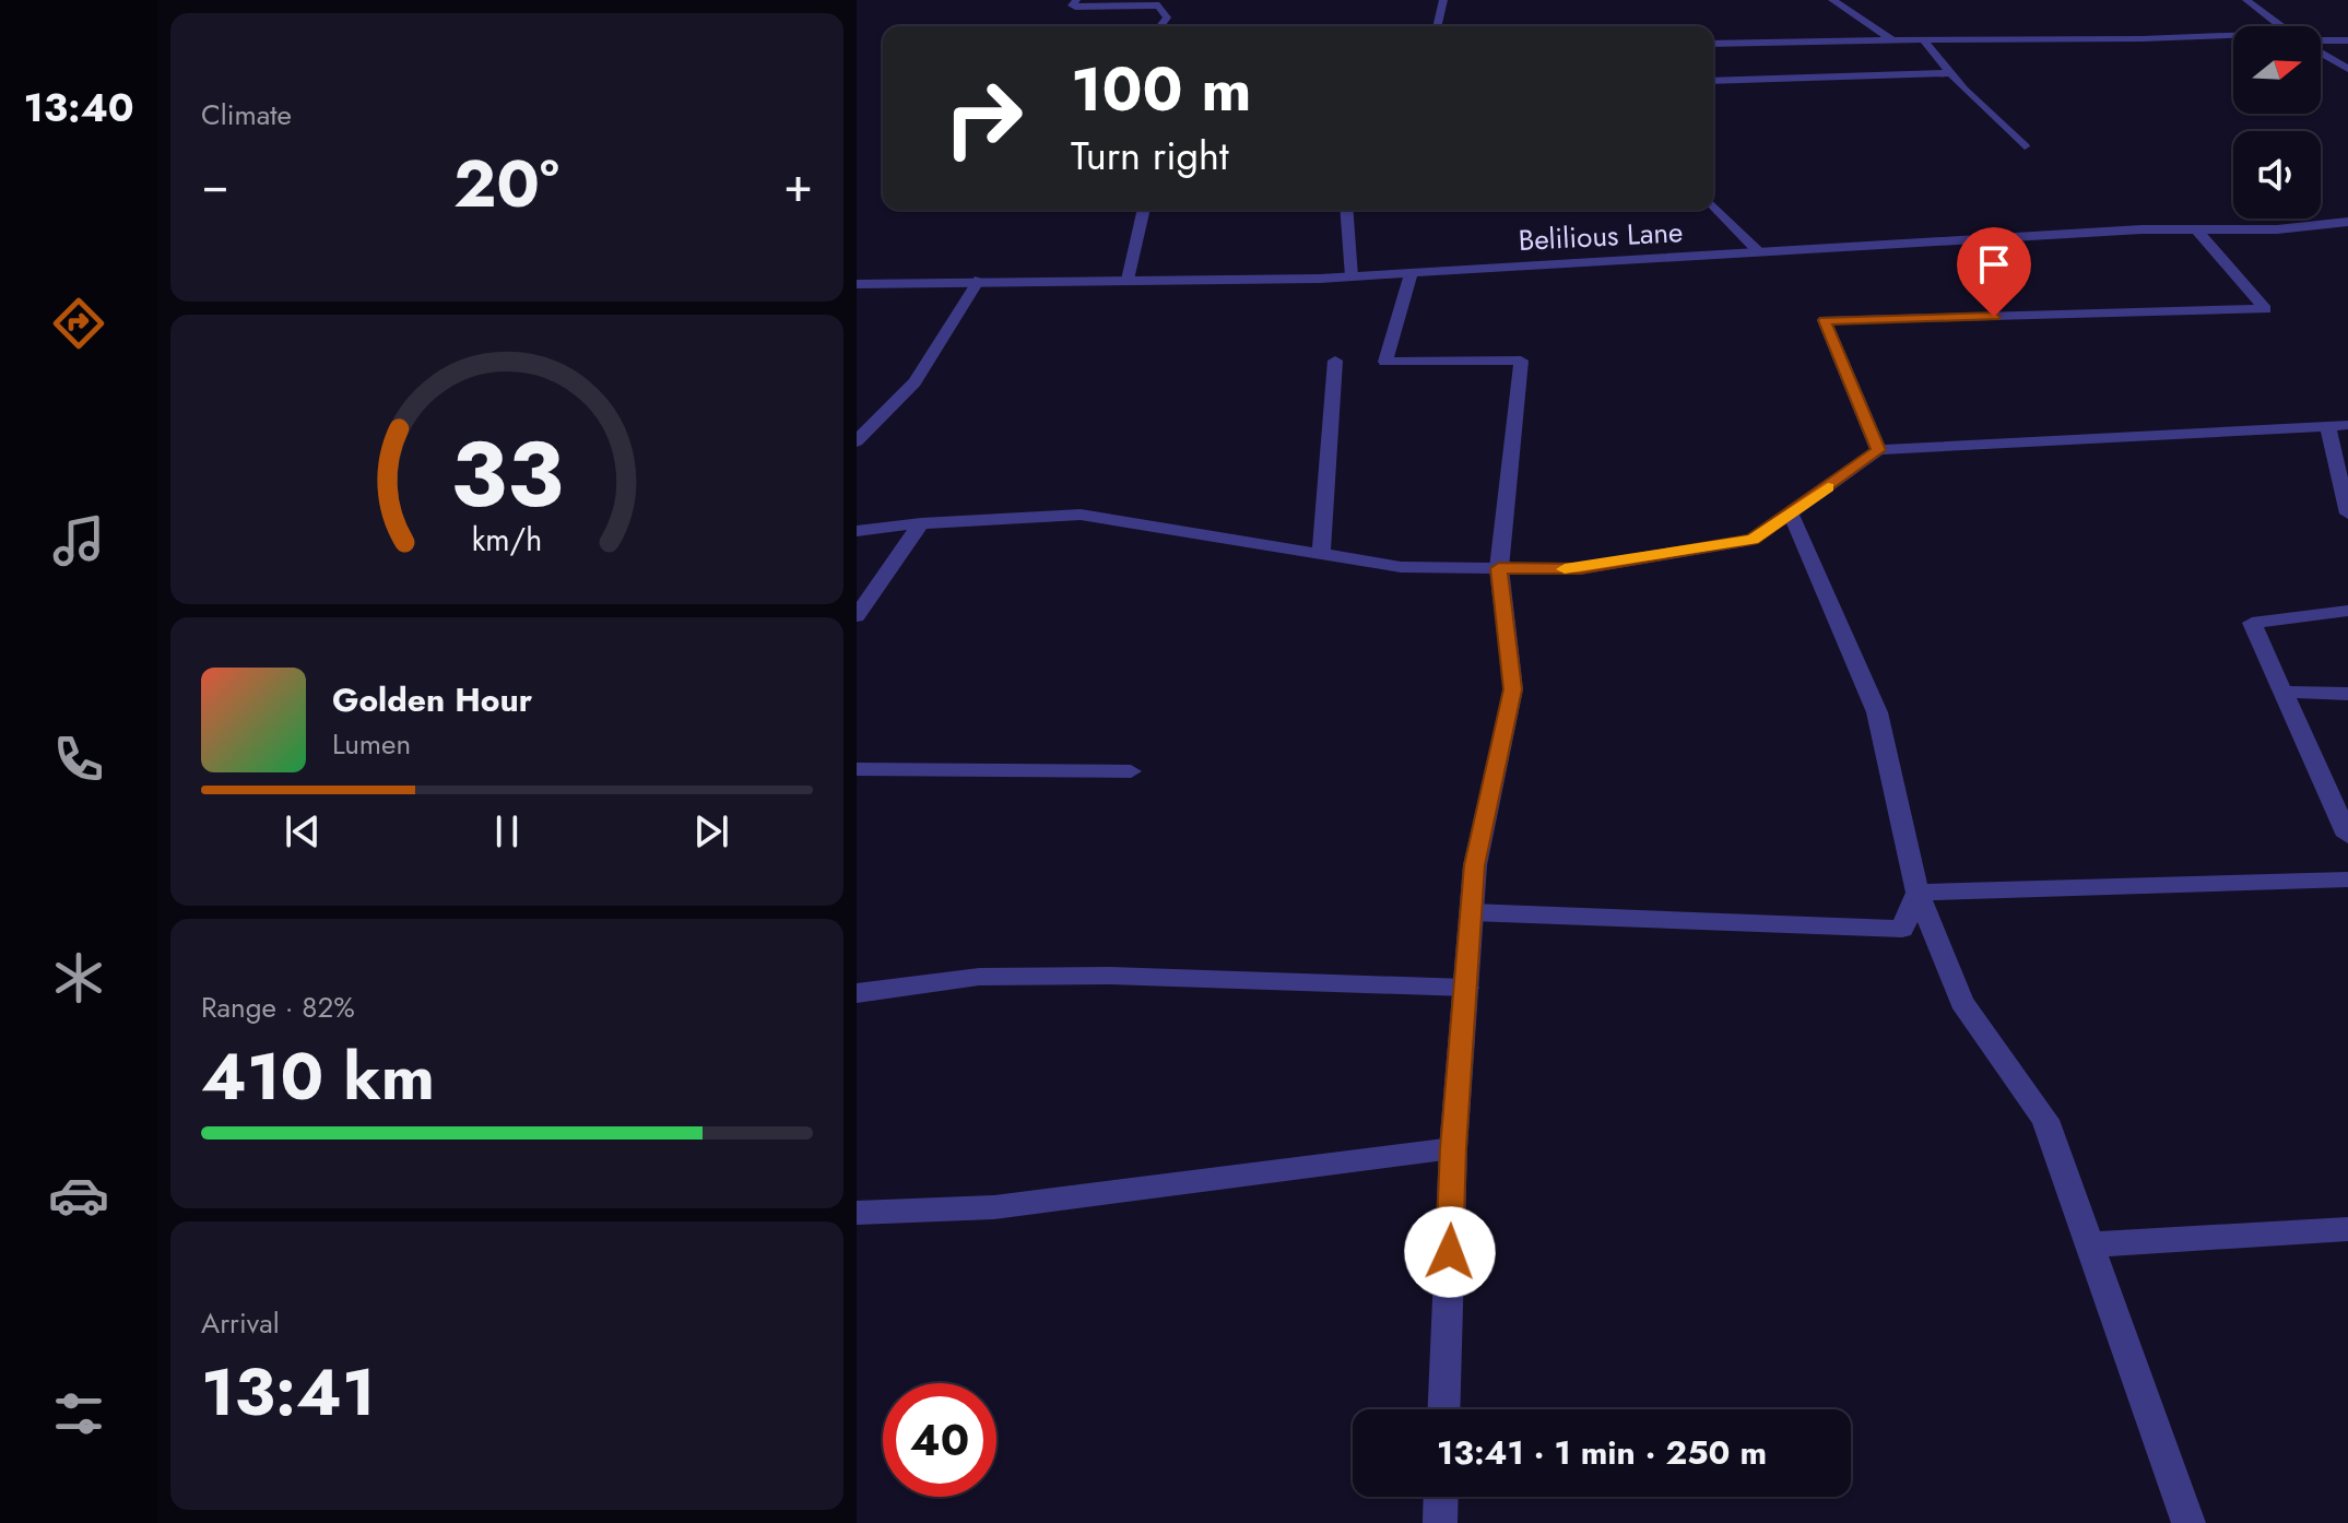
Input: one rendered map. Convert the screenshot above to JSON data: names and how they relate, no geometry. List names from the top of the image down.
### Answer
{
  "streets": {
    "street": ["Belilious Lane"]
  },
  "north": "right",
  "page": {
    "tabs": "13:40",
    "tile": [
      "Climate",
      ["Range · 82%", "410 km"],
      ["Arrival", "13:41"]
    ],
    "turn": ["100 m", "Turn right"],
    "heat": ["−", "20°", "+"],
    "song": ["Golden Hour", "Lumen"],
    "limit": "40",
    "trip": "13:41 · 1 min · 250 m",
    "gauge": ["33", "km/h"]
  }
}
